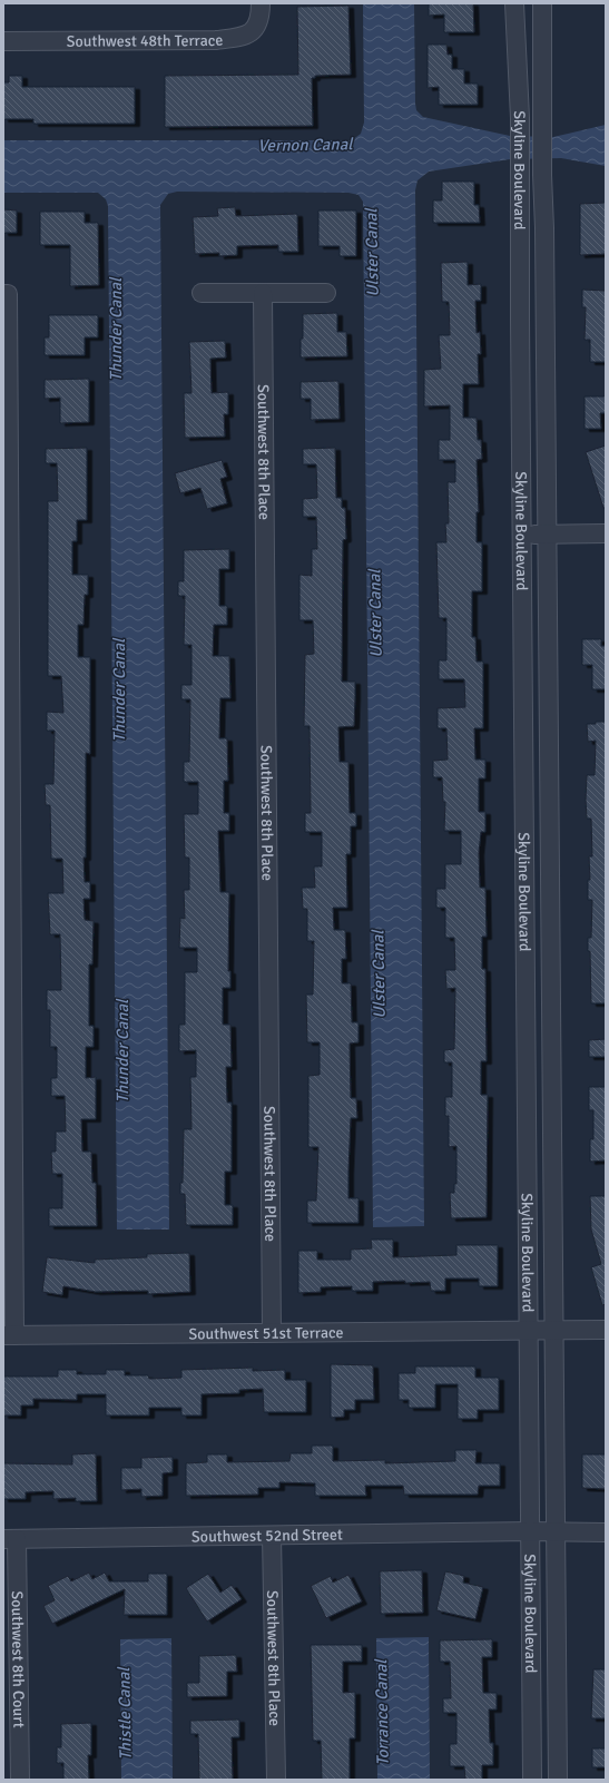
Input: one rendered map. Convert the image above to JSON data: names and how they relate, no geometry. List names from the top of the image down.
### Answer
{
  "streets": {
    "street": [
      "Southwest 48th Terrace",
      "Skyline Boulevard",
      "Southwest 8th Place",
      "Southwest 51st Terrace",
      "Southwest 52nd Street",
      "Southwest 8th Court"
    ]
  },
  "crossings": [
    ["Skyline Boulevard", "Southwest 51st Terrace"],
    ["Skyline Boulevard", "Southwest 52nd Street"],
    ["Southwest 8th Place", "Southwest 51st Terrace"],
    ["Southwest 8th Place", "Southwest 52nd Street"],
    ["Southwest 52nd Street", "Southwest 8th Court"]
  ],
  "water": [
    "Vernon Canal",
    "Ulster Canal",
    "Thunder Canal",
    "Torrance Canal",
    "Thistle Canal"
  ]
}
